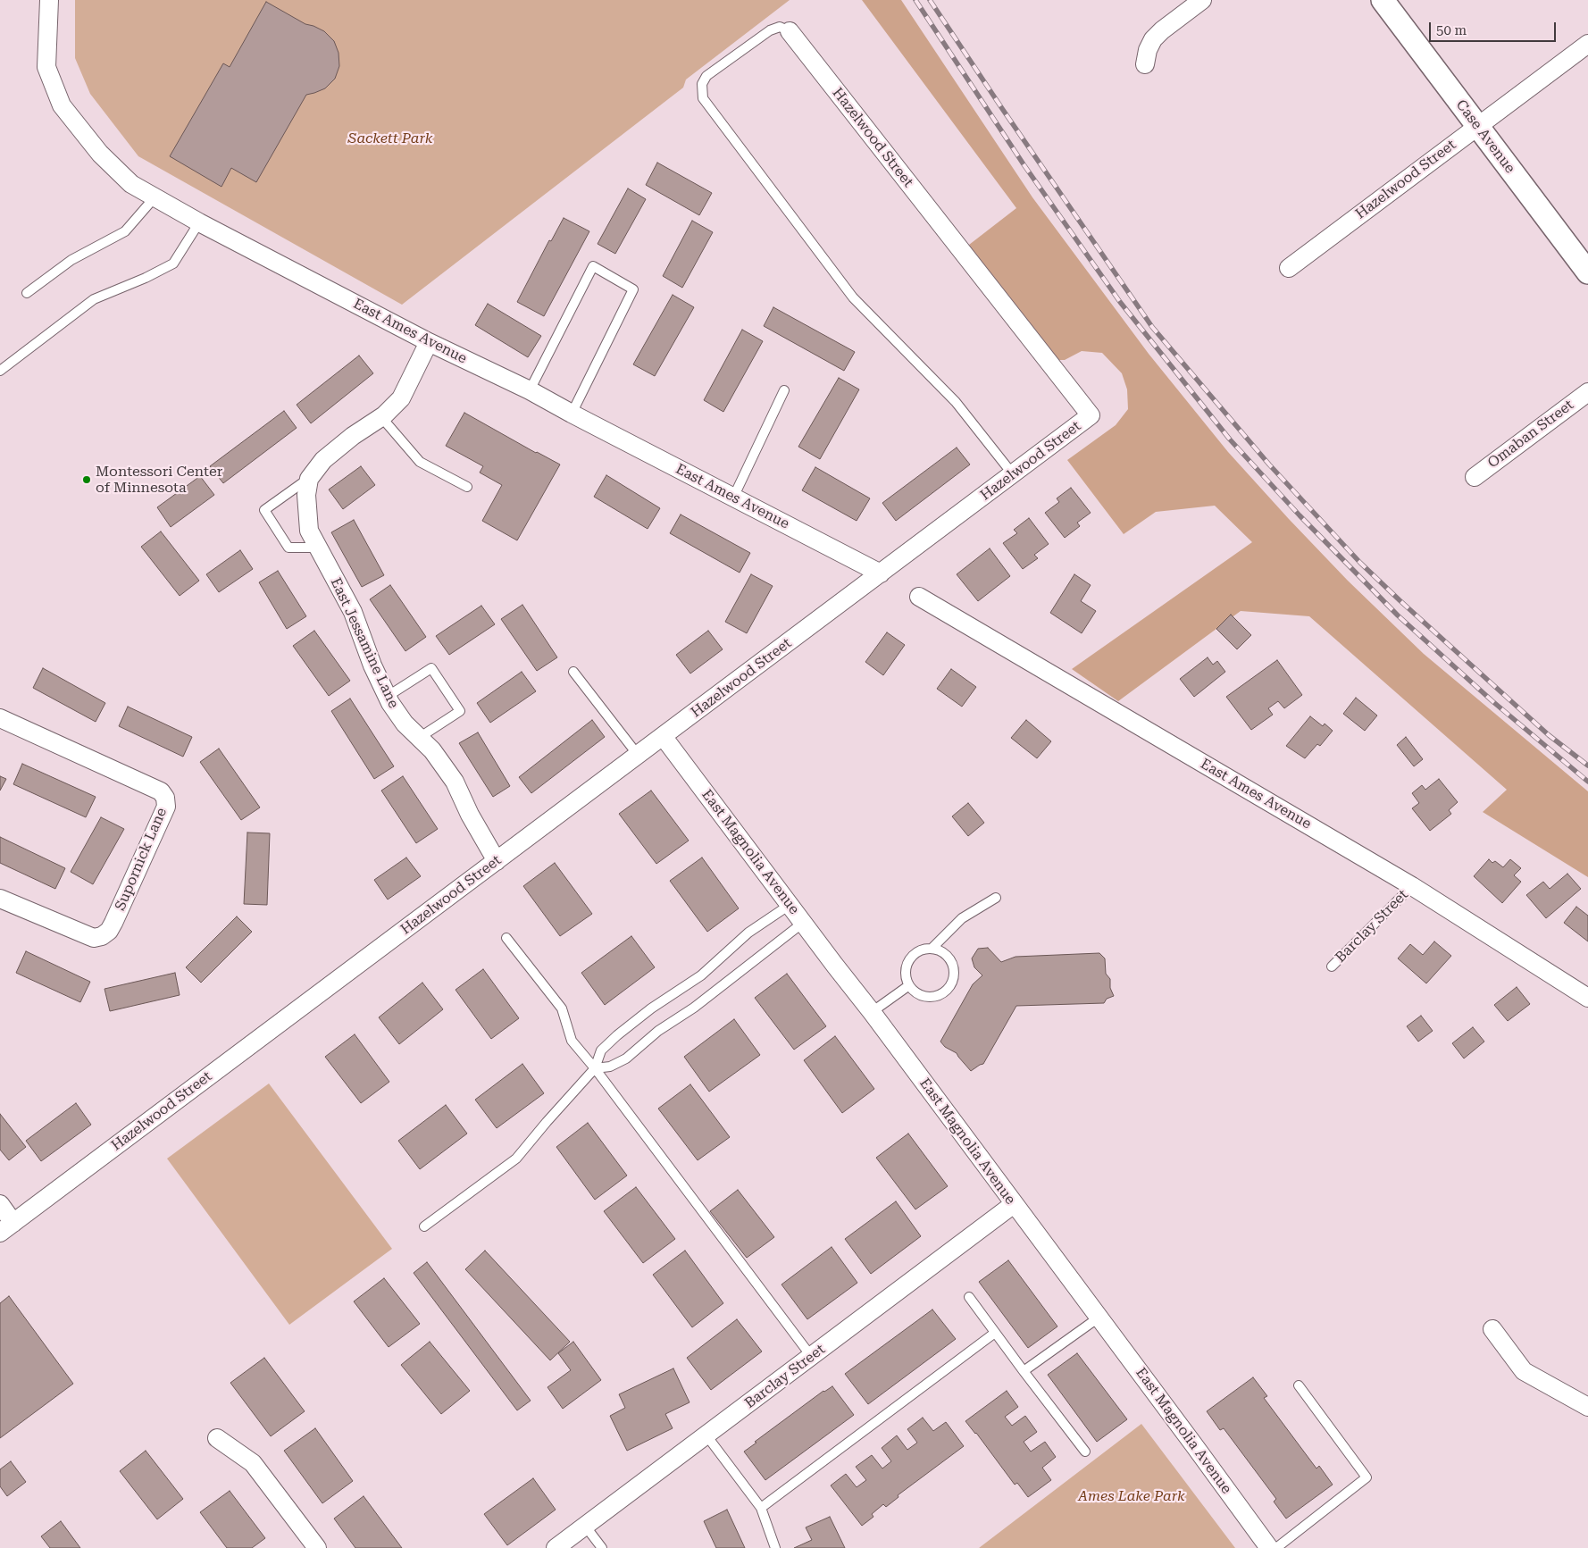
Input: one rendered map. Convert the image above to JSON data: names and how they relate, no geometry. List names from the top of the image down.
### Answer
{
  "streets": {
    "street": [
      "Case Avenue",
      "Hazelwood Street",
      "East Ames Avenue",
      "Omaban Street",
      "East Jessamine Lane",
      "East Magnolia Avenue",
      "Supornick Lane",
      "Barclay Street"
    ]
  },
  "crossings": [
    ["Case Avenue", "Hazelwood Street"],
    ["Hazelwood Street", "East Ames Avenue"],
    ["Hazelwood Street", "East Jessamine Lane"],
    ["Hazelwood Street", "East Magnolia Avenue"],
    ["East Ames Avenue", "Barclay Street"],
    ["East Magnolia Avenue", "Barclay Street"]
  ],
  "parks": ["Sackett Park", "Ames Lake Park"],
  "places": ["Montessori Center of Minnesota"],
  "scale_bar": "50 m"
}
